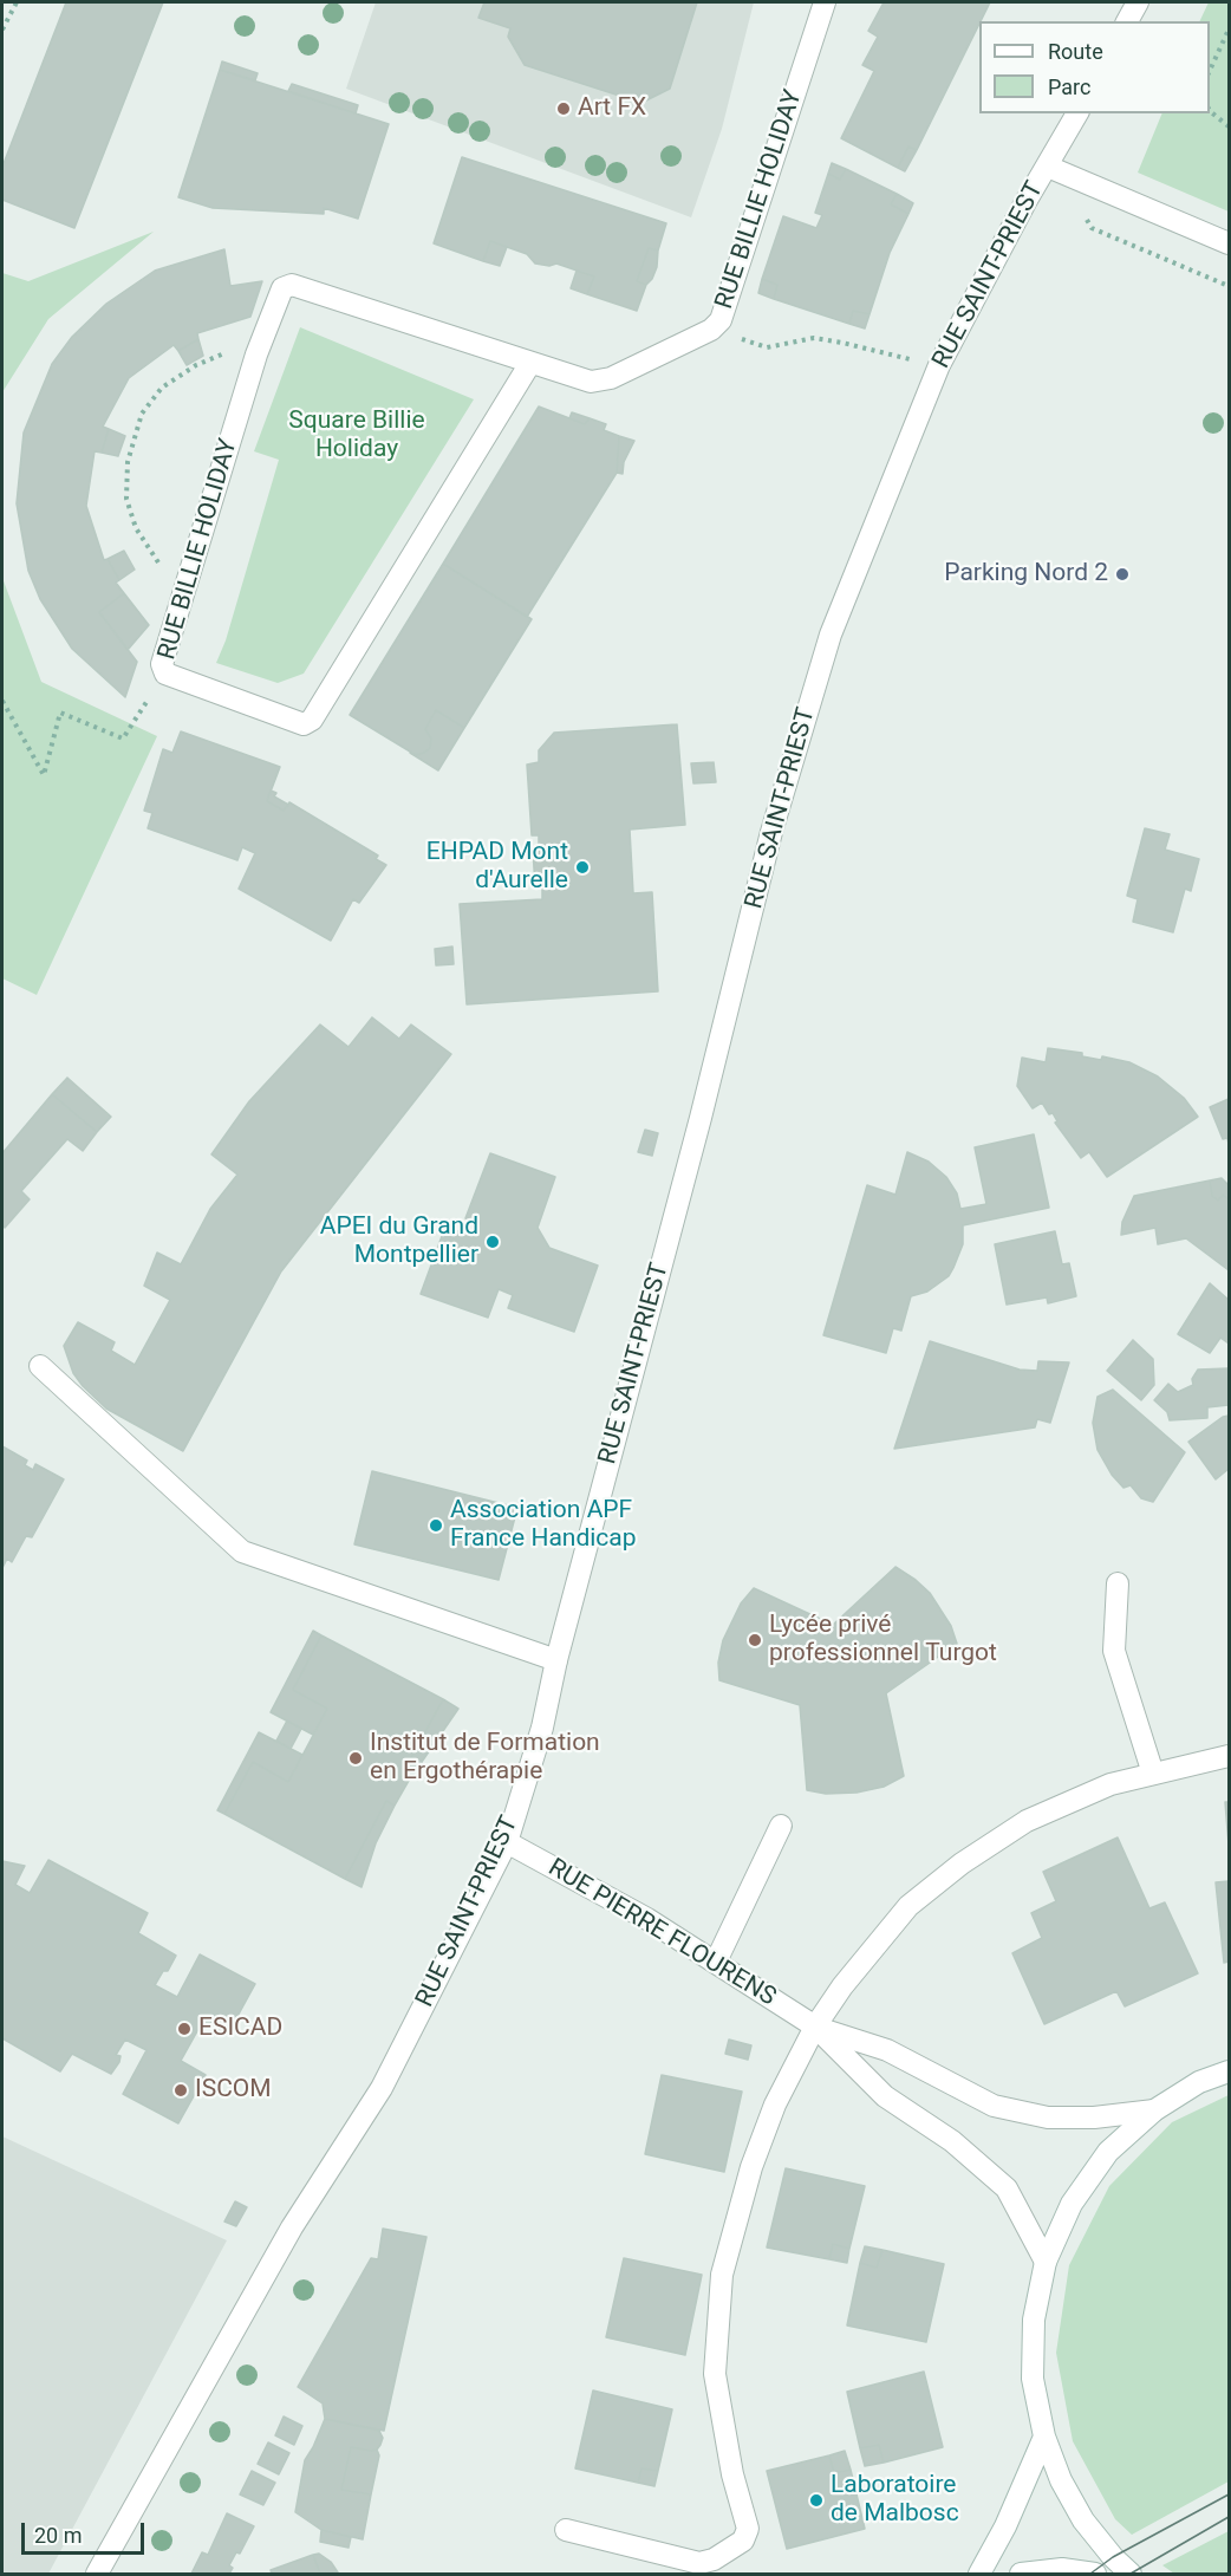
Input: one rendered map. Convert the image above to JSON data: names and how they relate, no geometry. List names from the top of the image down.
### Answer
{
  "streets": {
    "street": ["RUE BILLIE HOLIDAY", "RUE SAINT-PRIEST", "RUE PIERRE FLOURENS"]
  },
  "crossings": [
    ["RUE SAINT-PRIEST", "RUE PIERRE FLOURENS"]
  ],
  "parks": ["Square Billie Holiday"],
  "places": [
    "Art FX",
    "Parking Nord 2",
    "EHPAD Mont d'Aurelle",
    "APEI du Grand Montpellier",
    "Association APF France Handicap",
    "Lycée privé professionnel Turgot",
    "Institut de Formation en Ergothérapie",
    "ESICAD",
    "ISCOM",
    "Laboratoire de Malbosc"
  ],
  "legend": ["Route", "Parc"],
  "scale_bar": "20 m"
}
